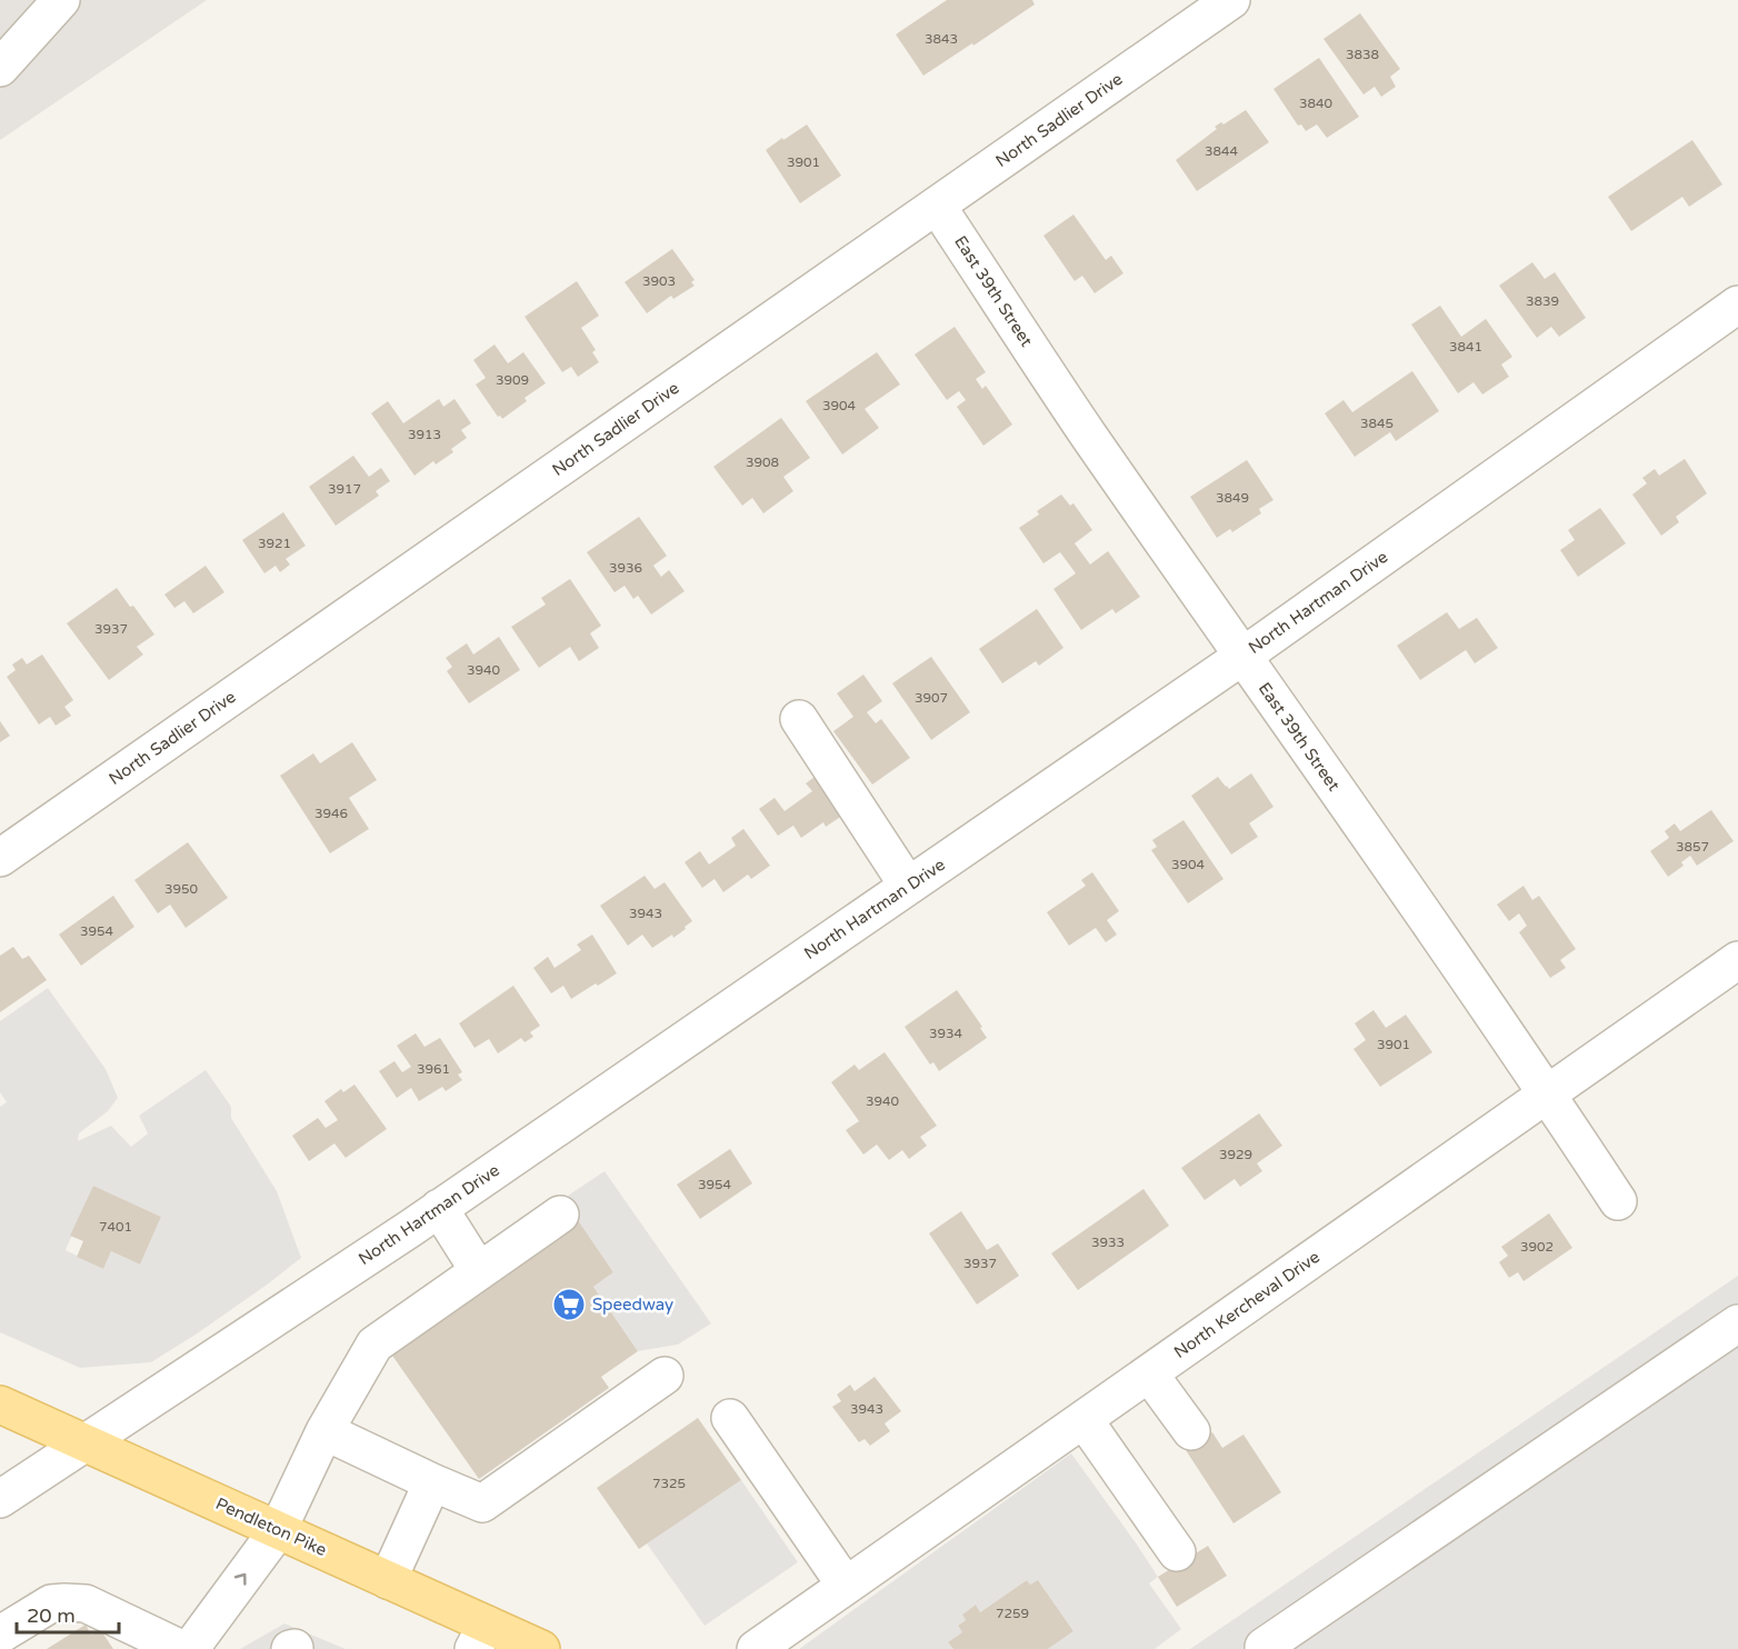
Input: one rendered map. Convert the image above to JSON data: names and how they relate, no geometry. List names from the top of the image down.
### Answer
{
  "streets": {
    "main road": ["Pendleton Pike"],
    "street": [
      "North Sadlier Drive",
      "East 39th Street",
      "North Hartman Drive",
      "North Kercheval Drive"
    ]
  },
  "crossings": [
    ["North Sadlier Drive", "East 39th Street"],
    ["East 39th Street", "North Hartman Drive"],
    ["East 39th Street", "North Kercheval Drive"],
    ["North Hartman Drive", "Pendleton Pike"]
  ],
  "places": {
    "supermarket": ["Speedway"]
  },
  "house_numbers": [
    "3843",
    "3838",
    "3840",
    "3844",
    "3901",
    "3903",
    "3839",
    "3841",
    "3909",
    "3904",
    "3845",
    "3913",
    "3908",
    "3917",
    "3849",
    "3921",
    "3936",
    "3937",
    "3940",
    "3907",
    "3946",
    "3857",
    "3904",
    "3950",
    "3943",
    "3954",
    "3934",
    "3901",
    "3961",
    "3940",
    "3929",
    "3954",
    "7401",
    "3933",
    "3902",
    "3937",
    "3943",
    "7325",
    "7259"
  ],
  "scale_bar": "20 m"
}
